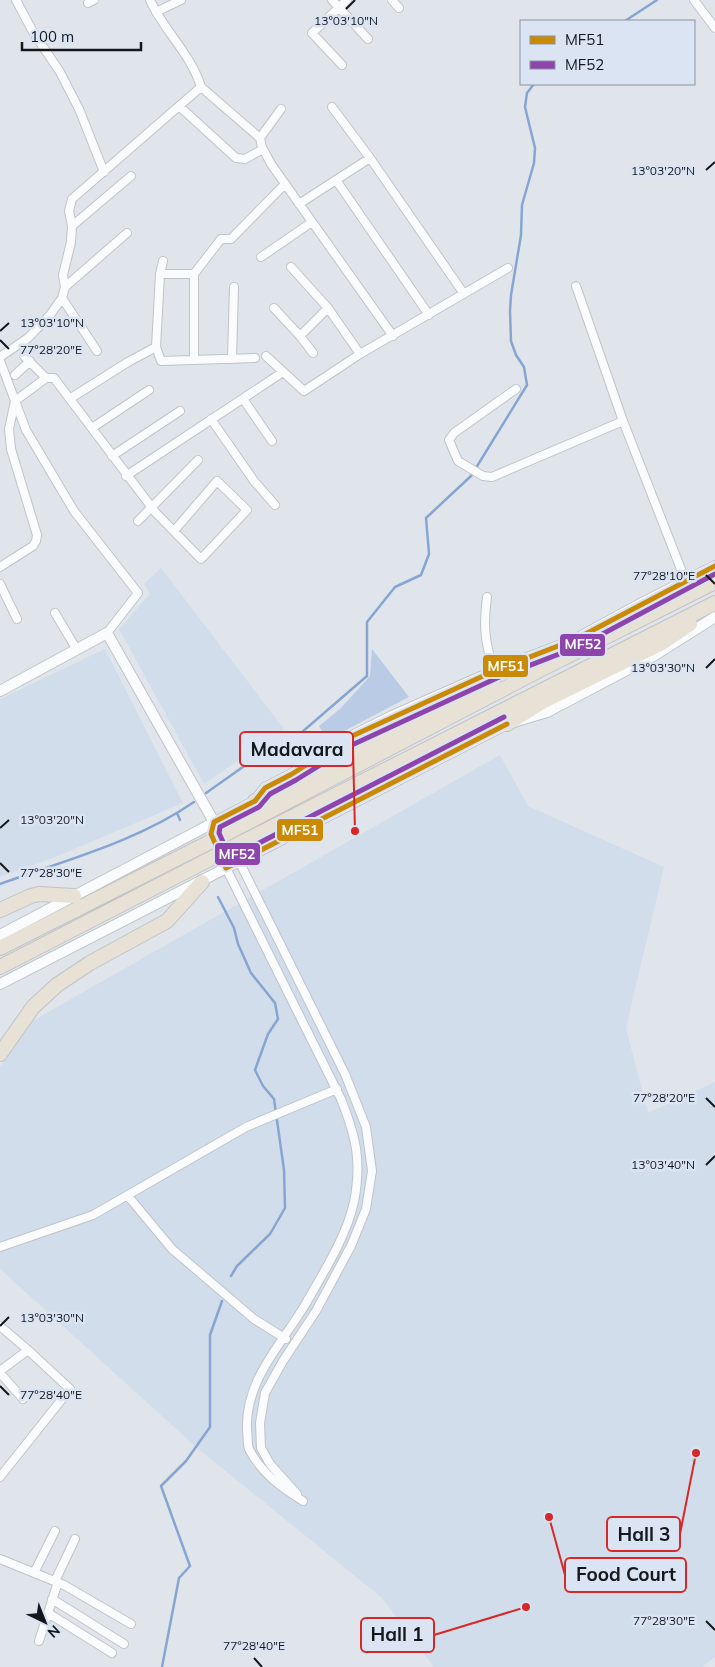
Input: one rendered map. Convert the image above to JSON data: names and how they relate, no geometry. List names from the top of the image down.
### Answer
{
  "places": [
    "Madavara",
    "Hall 3",
    "Food Court",
    "Hall 1"
  ],
  "lines": ["transit line MF51", "transit line MF52"],
  "legend": ["MF51", "MF52"],
  "scale_bar": "100 m",
  "north": "bottom right",
  "coordinates": [
    "13°03'10\"N",
    "13°03'20\"N",
    "77°28'20\"E",
    "77°28'10\"E",
    "13°03'30\"N",
    "77°28'30\"E",
    "13°03'40\"N",
    "77°28'40\"E"
  ]
}
